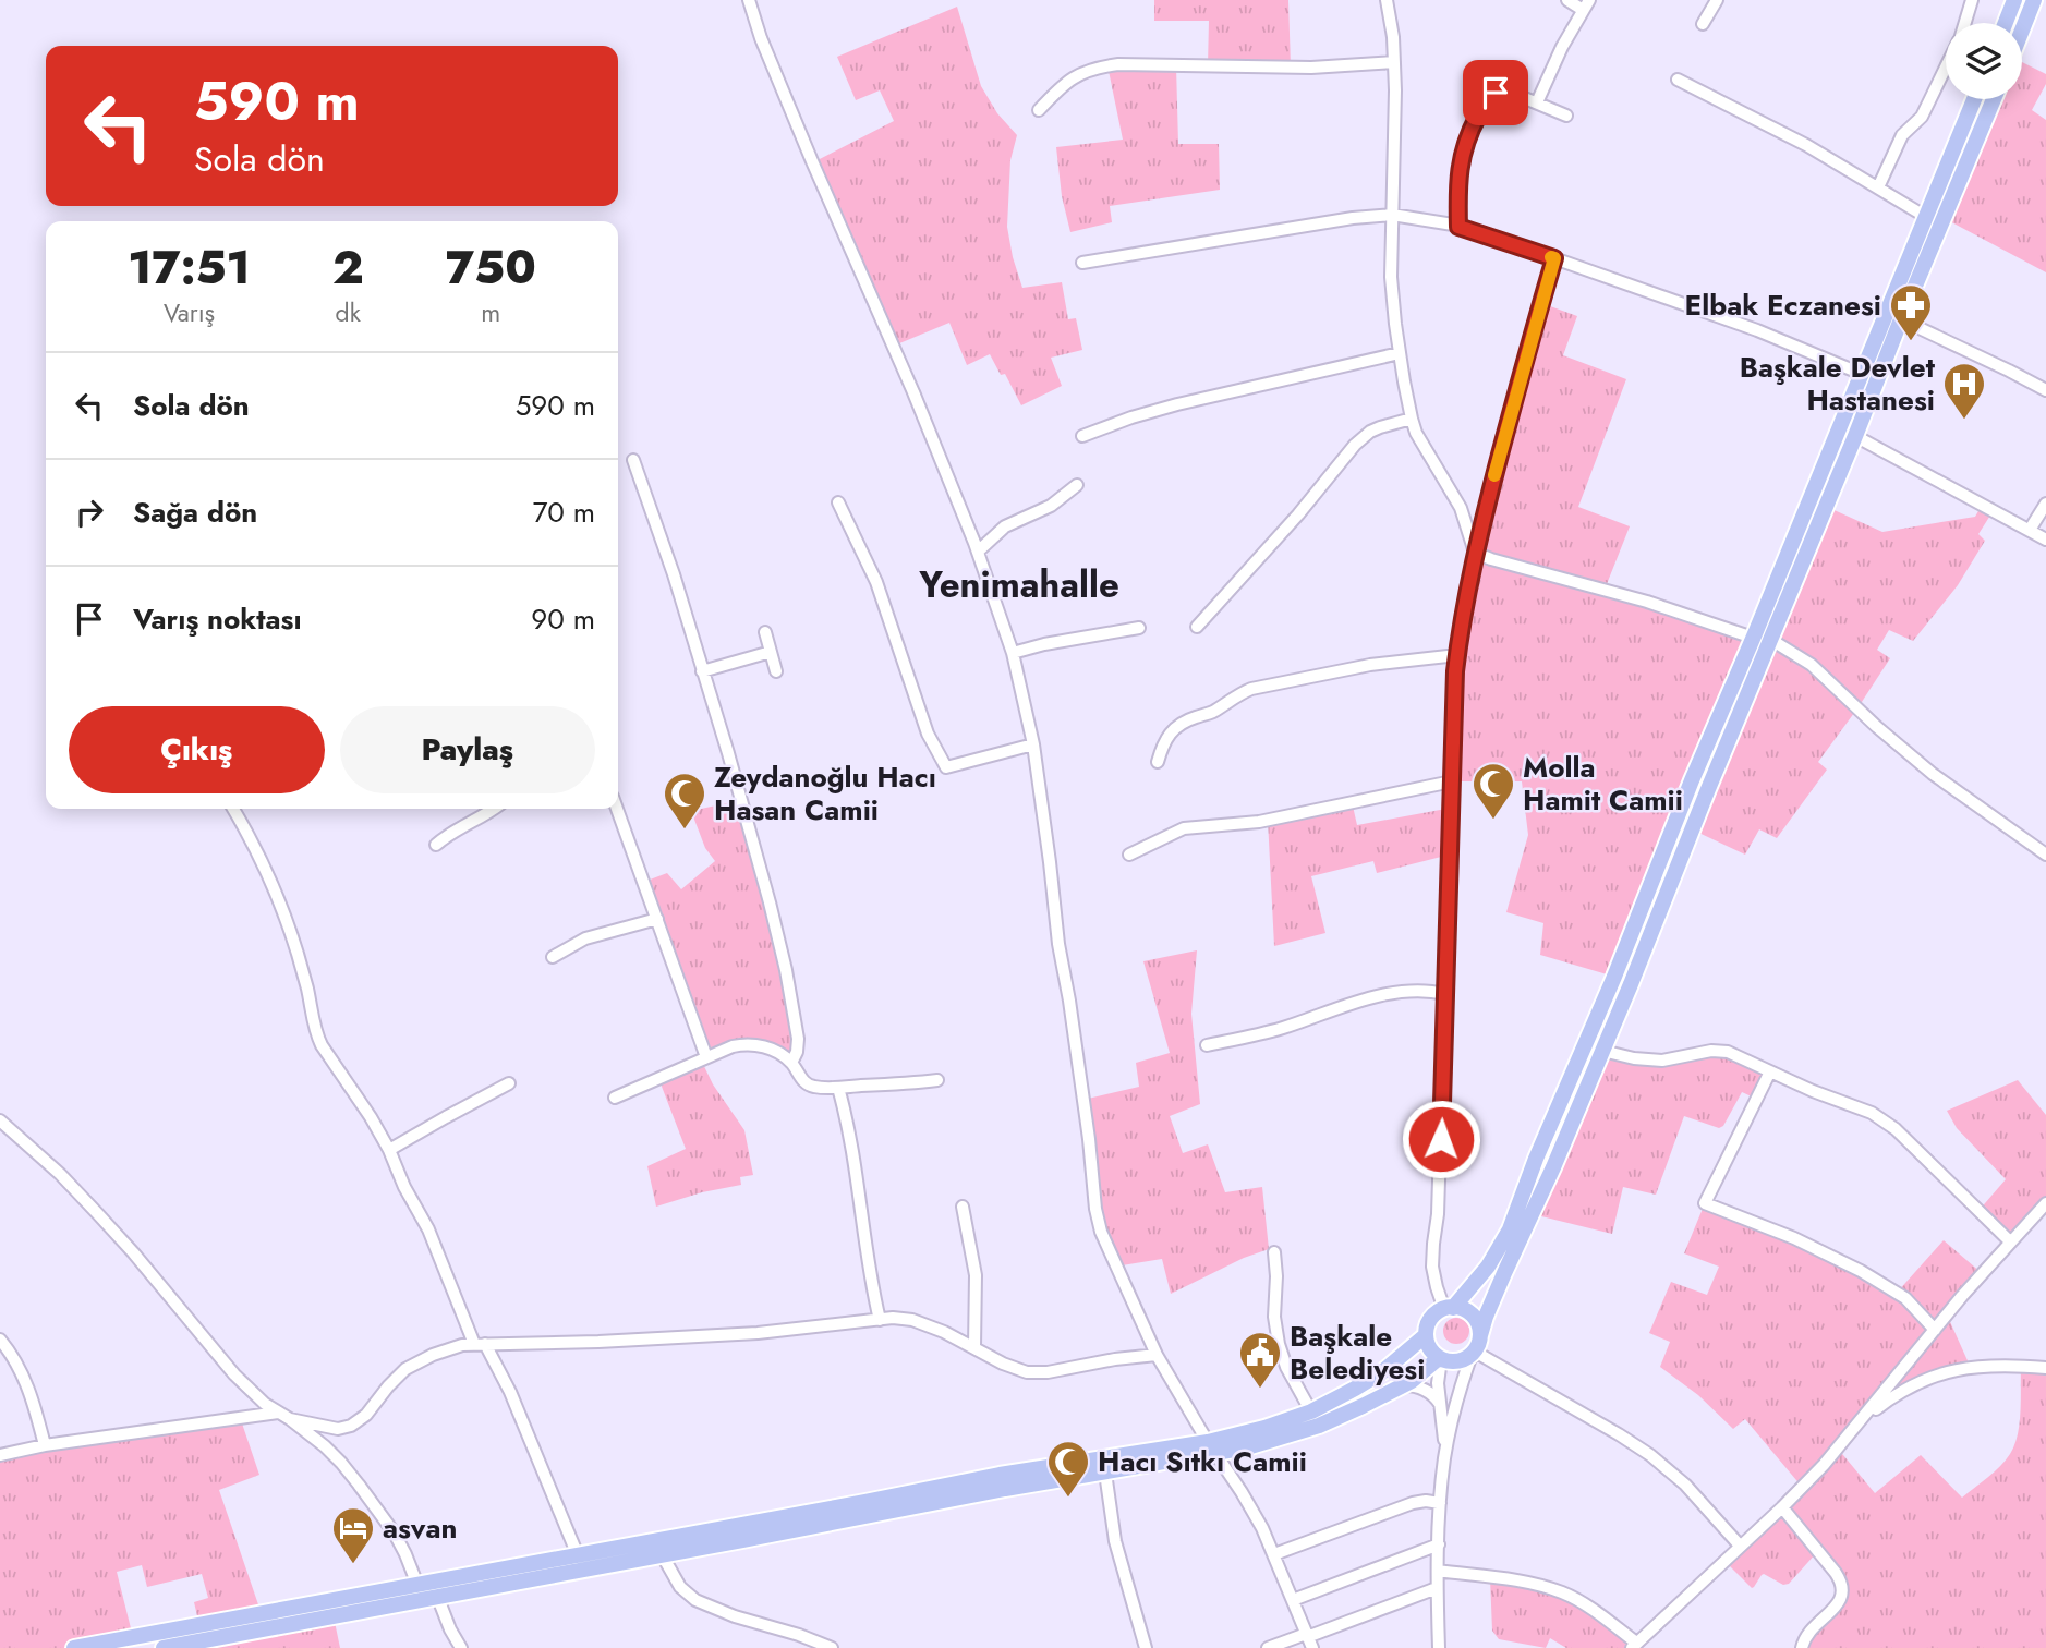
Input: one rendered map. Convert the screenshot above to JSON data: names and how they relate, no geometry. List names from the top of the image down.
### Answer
{
  "districts": ["Yenimahalle"],
  "places": {
    "pharmacy": ["Elbak Eczanesi"],
    "hospital": ["Başkale Devlet Hastanesi"],
    "mosque": ["Molla Hamit Camii", "Zeydanoğlu Hacı Hasan Camii", "Hacı Sıtkı Camii"],
    "public building": ["Başkale Belediyesi"],
    "hotel": ["asvan"]
  },
  "page": {
    "turn": ["590 m", "Sola dön"],
    "eta": [
      "17:51",
      "Varış",
      "2",
      "dk",
      "750",
      "m"
    ],
    "list": [
      {
        "name": "Sola dön",
        "value": "590 m"
      },
      {
        "name": "Sağa dön",
        "value": "70 m"
      },
      {
        "name": "Varış noktası",
        "value": "90 m"
      }
    ],
    "buttons": ["Çıkış", "Paylaş"]
  }
}
